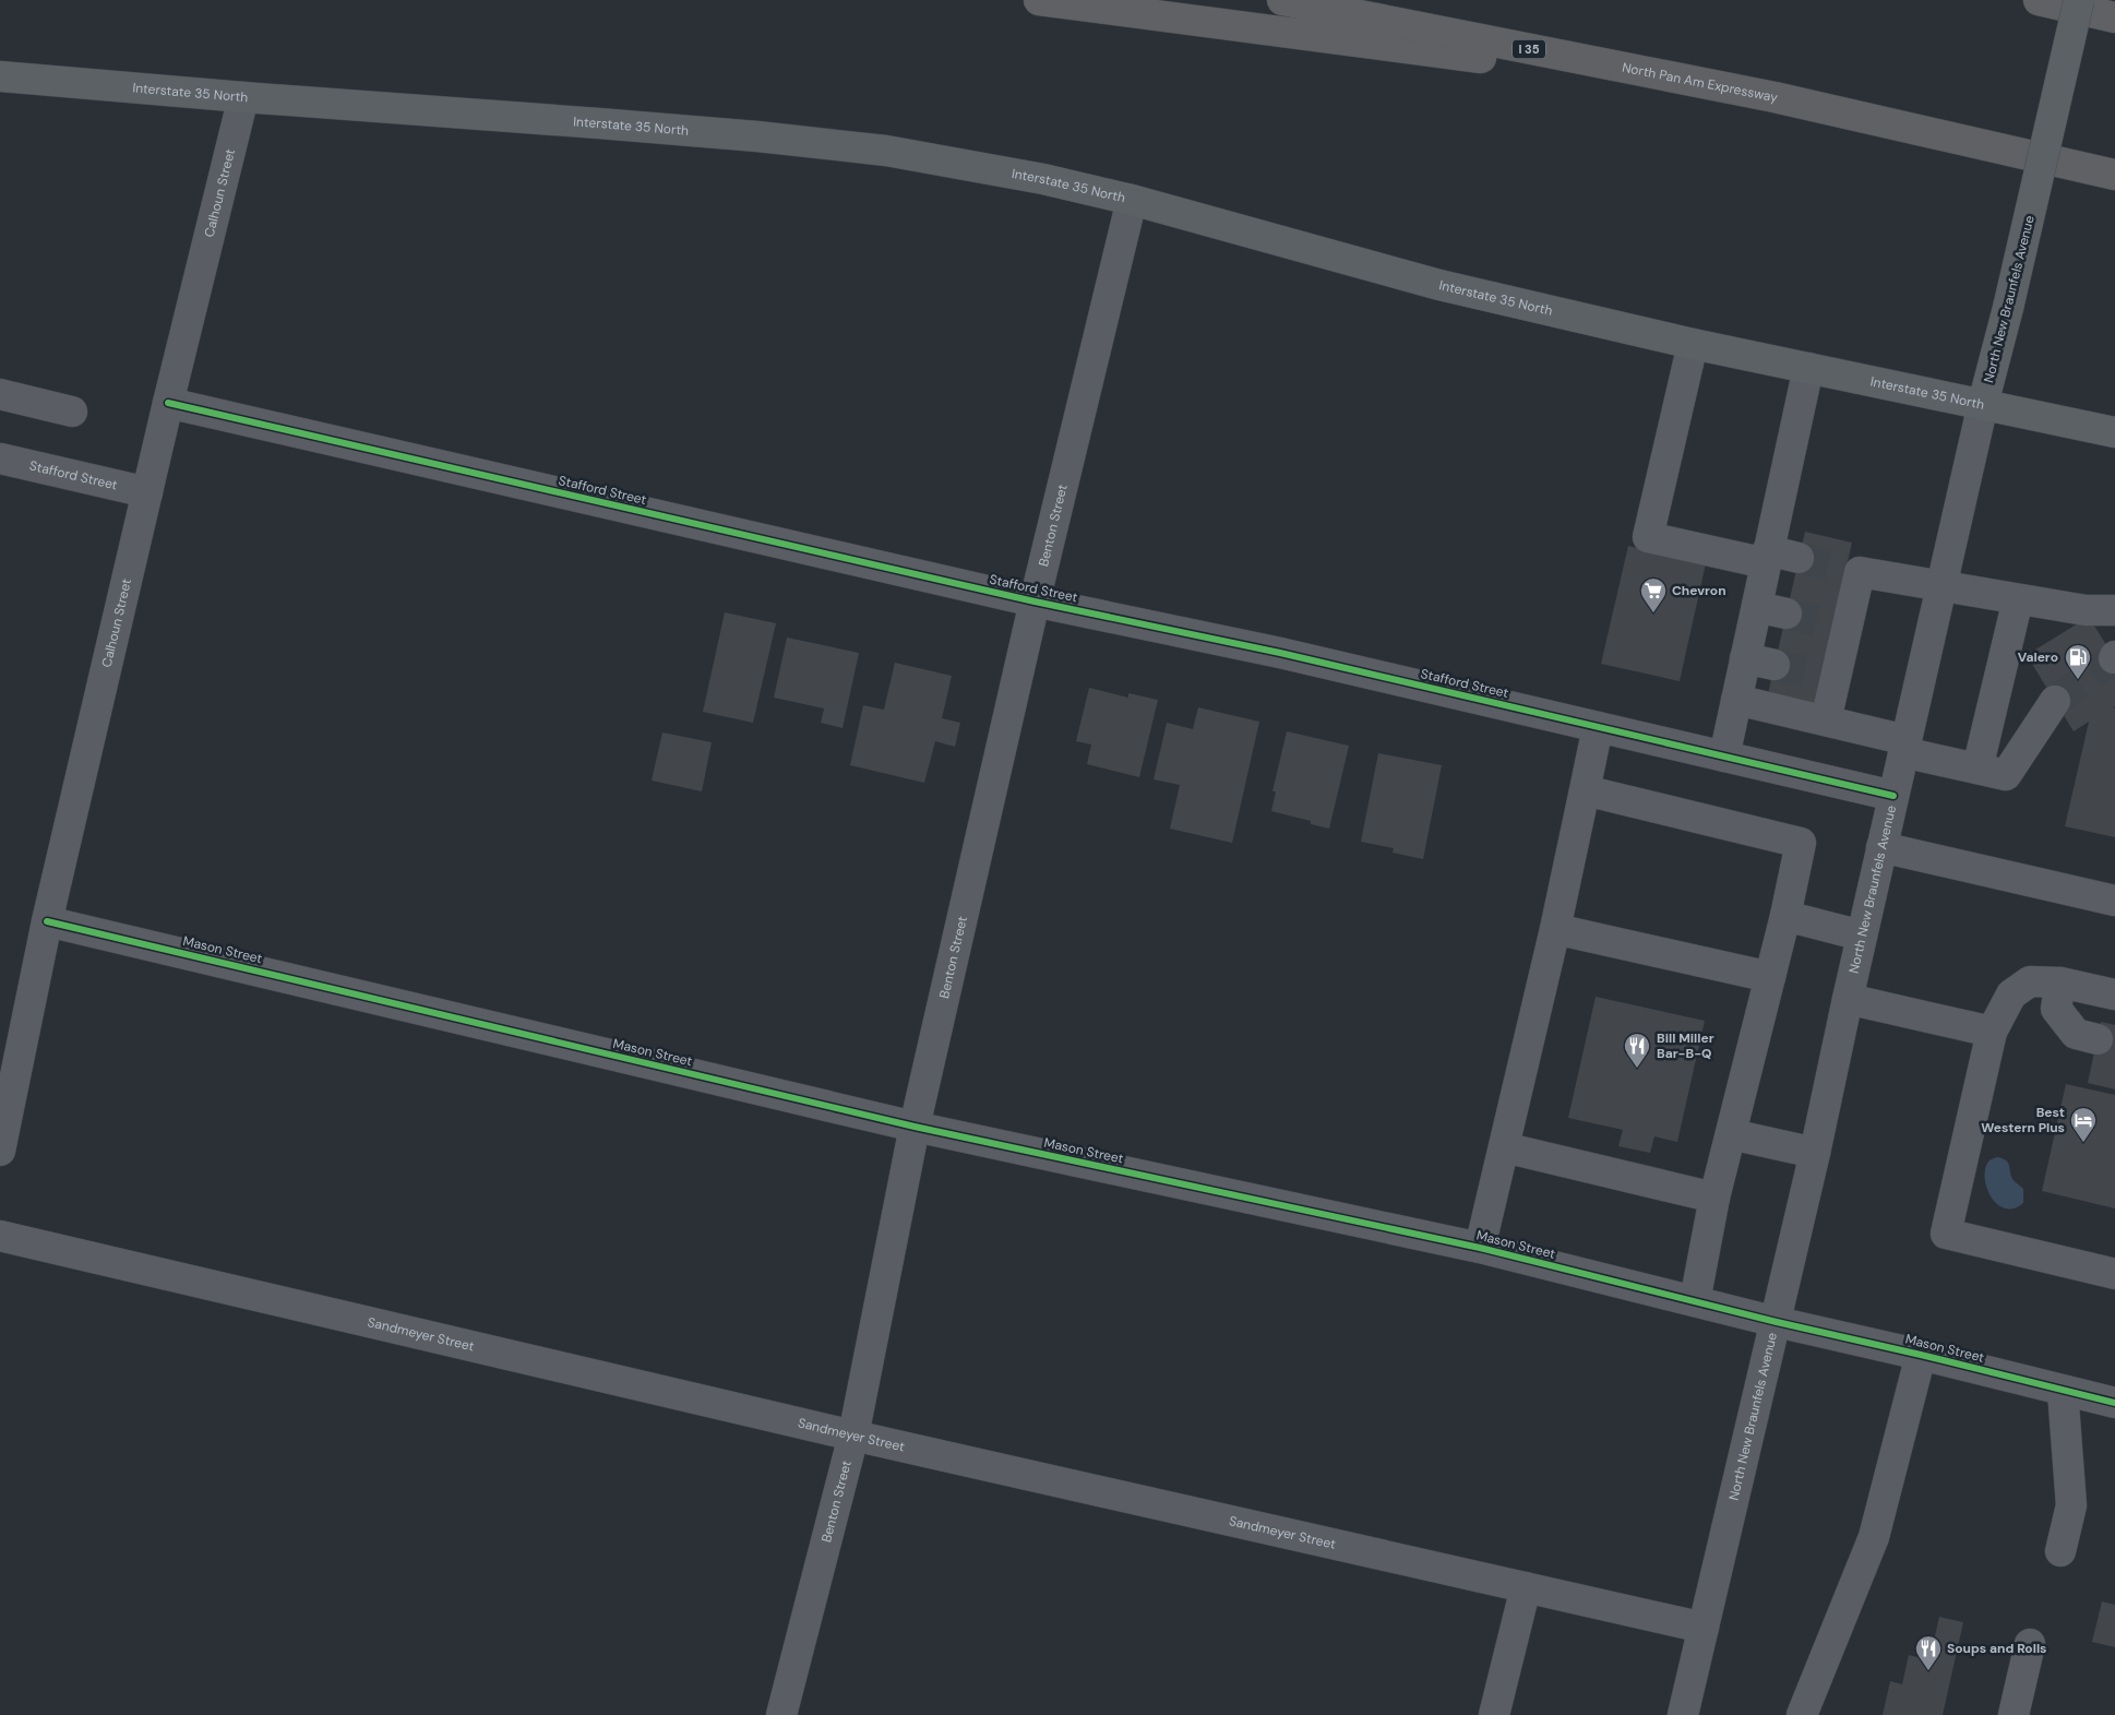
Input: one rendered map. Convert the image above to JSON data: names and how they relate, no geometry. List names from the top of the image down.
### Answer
{
  "streets": {
    "highway": ["I 35", "North Pan Am Expressway"],
    "main road": ["Interstate 35 North", "North New Braunfels Avenue"],
    "street": [
      "Calhoun Street",
      "Stafford Street",
      "Benton Street",
      "Mason Street",
      "Sandmeyer Street"
    ]
  },
  "crossings": [
    ["Interstate 35 North", "Calhoun Street"],
    ["Interstate 35 North", "North New Braunfels Avenue"],
    ["Interstate 35 North", "Benton Street"],
    ["Calhoun Street", "Stafford Street"],
    ["Calhoun Street", "Mason Street"],
    ["North New Braunfels Avenue", "Stafford Street"],
    ["North New Braunfels Avenue", "Mason Street"],
    ["North New Braunfels Avenue", "Sandmeyer Street"],
    ["Stafford Street", "Benton Street"],
    ["Benton Street", "Mason Street"],
    ["Benton Street", "Sandmeyer Street"]
  ],
  "places": {
    "supermarket": ["Chevron"],
    "fuel station": ["Valero"],
    "restaurant": ["Bill Miller Bar-B-Q", "Soups and Rolls"],
    "hotel": ["Best Western Plus"]
  }
}
